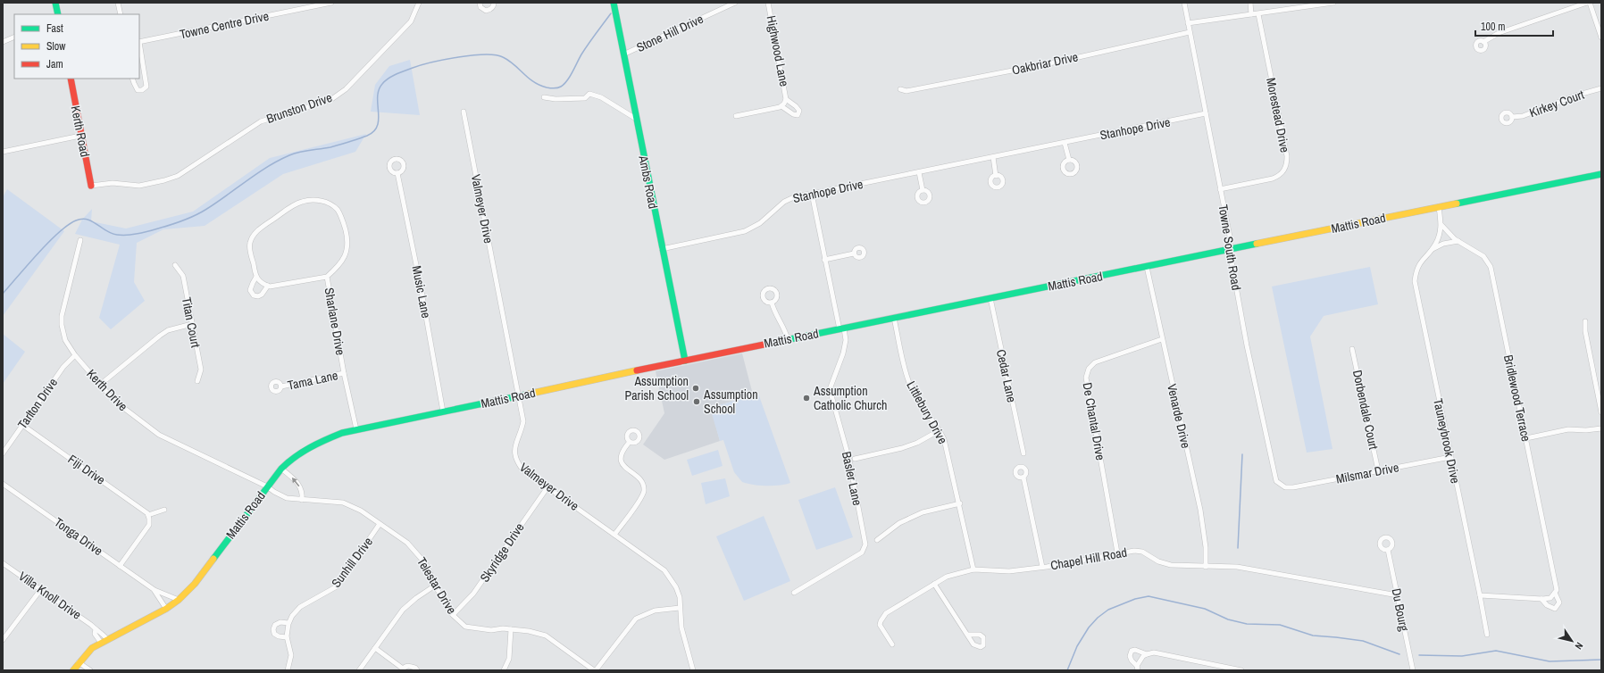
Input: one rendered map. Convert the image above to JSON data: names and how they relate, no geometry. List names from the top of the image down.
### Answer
{
  "streets": {
    "main road": ["Kerth Road", "Ambs Road", "Mattis Road"],
    "street": [
      "Towne Centre Drive",
      "Stone Hill Drive",
      "Highwood Lane",
      "Oakbriar Drive",
      "Kirkey Court",
      "Brunston Drive",
      "Morestead Drive",
      "Stanhope Drive",
      "Valmeyer Drive",
      "Towne South Road",
      "Music Lane",
      "Sharlane Drive",
      "Titan Court",
      "Cedar Lane",
      "Tama Lane",
      "Kerth Drive",
      "Bridlewood Terrace",
      "Tarlton Drive",
      "Dorbendale Court",
      "Littlebury Drive",
      "Venarde Drive",
      "De Chantal Drive",
      "Tauneybrook Drive",
      "Fiji Drive",
      "Milsmar Drive",
      "Basler Lane",
      "Tonga Drive",
      "Skyridge Drive",
      "Chapel Hill Road",
      "Sunhill Drive",
      "Telestar Drive",
      "Villa Knoll Drive",
      "Du Bourg"
    ]
  },
  "crossings": [
    ["Stone Hill Drive", "Ambs Road"],
    ["Oakbriar Drive", "Towne South Road"],
    ["Brunston Drive", "Kerth Road"],
    ["Morestead Drive", "Towne South Road"],
    ["Stanhope Drive", "Ambs Road"],
    ["Stanhope Drive", "Towne South Road"],
    ["Ambs Road", "Mattis Road"],
    ["Valmeyer Drive", "Mattis Road"],
    ["Valmeyer Drive", "Skyridge Drive"],
    ["Mattis Road", "Towne South Road"],
    ["Mattis Road", "Music Lane"],
    ["Mattis Road", "Sharlane Drive"],
    ["Mattis Road", "Cedar Lane"],
    ["Mattis Road", "Kerth Drive"],
    ["Mattis Road", "Littlebury Drive"],
    ["Mattis Road", "Venarde Drive"],
    ["Mattis Road", "Tauneybrook Drive"],
    ["Mattis Road", "Basler Lane"],
    ["Mattis Road", "Tonga Drive"],
    ["Mattis Road", "Telestar Drive"],
    ["Mattis Road", "Villa Knoll Drive"],
    ["Towne South Road", "Milsmar Drive"],
    ["Sharlane Drive", "Tama Lane"],
    ["Kerth Drive", "Tarlton Drive"],
    ["Kerth Drive", "Telestar Drive"],
    ["Bridlewood Terrace", "Tauneybrook Drive"],
    ["Tarlton Drive", "Fiji Drive"],
    ["Dorbendale Court", "Milsmar Drive"],
    ["Littlebury Drive", "Chapel Hill Road"],
    ["Venarde Drive", "De Chantal Drive"],
    ["Venarde Drive", "Chapel Hill Road"],
    ["De Chantal Drive", "Chapel Hill Road"],
    ["Tauneybrook Drive", "Milsmar Drive"],
    ["Skyridge Drive", "Telestar Drive"],
    ["Chapel Hill Road", "Du Bourg"],
    ["Sunhill Drive", "Telestar Drive"]
  ],
  "places": ["Assumption Parish School", "Assumption Catholic Church", "Assumption School"],
  "legend": ["Fast", "Slow", "Jam"],
  "scale_bar": "100 m",
  "north": "bottom right"
}
